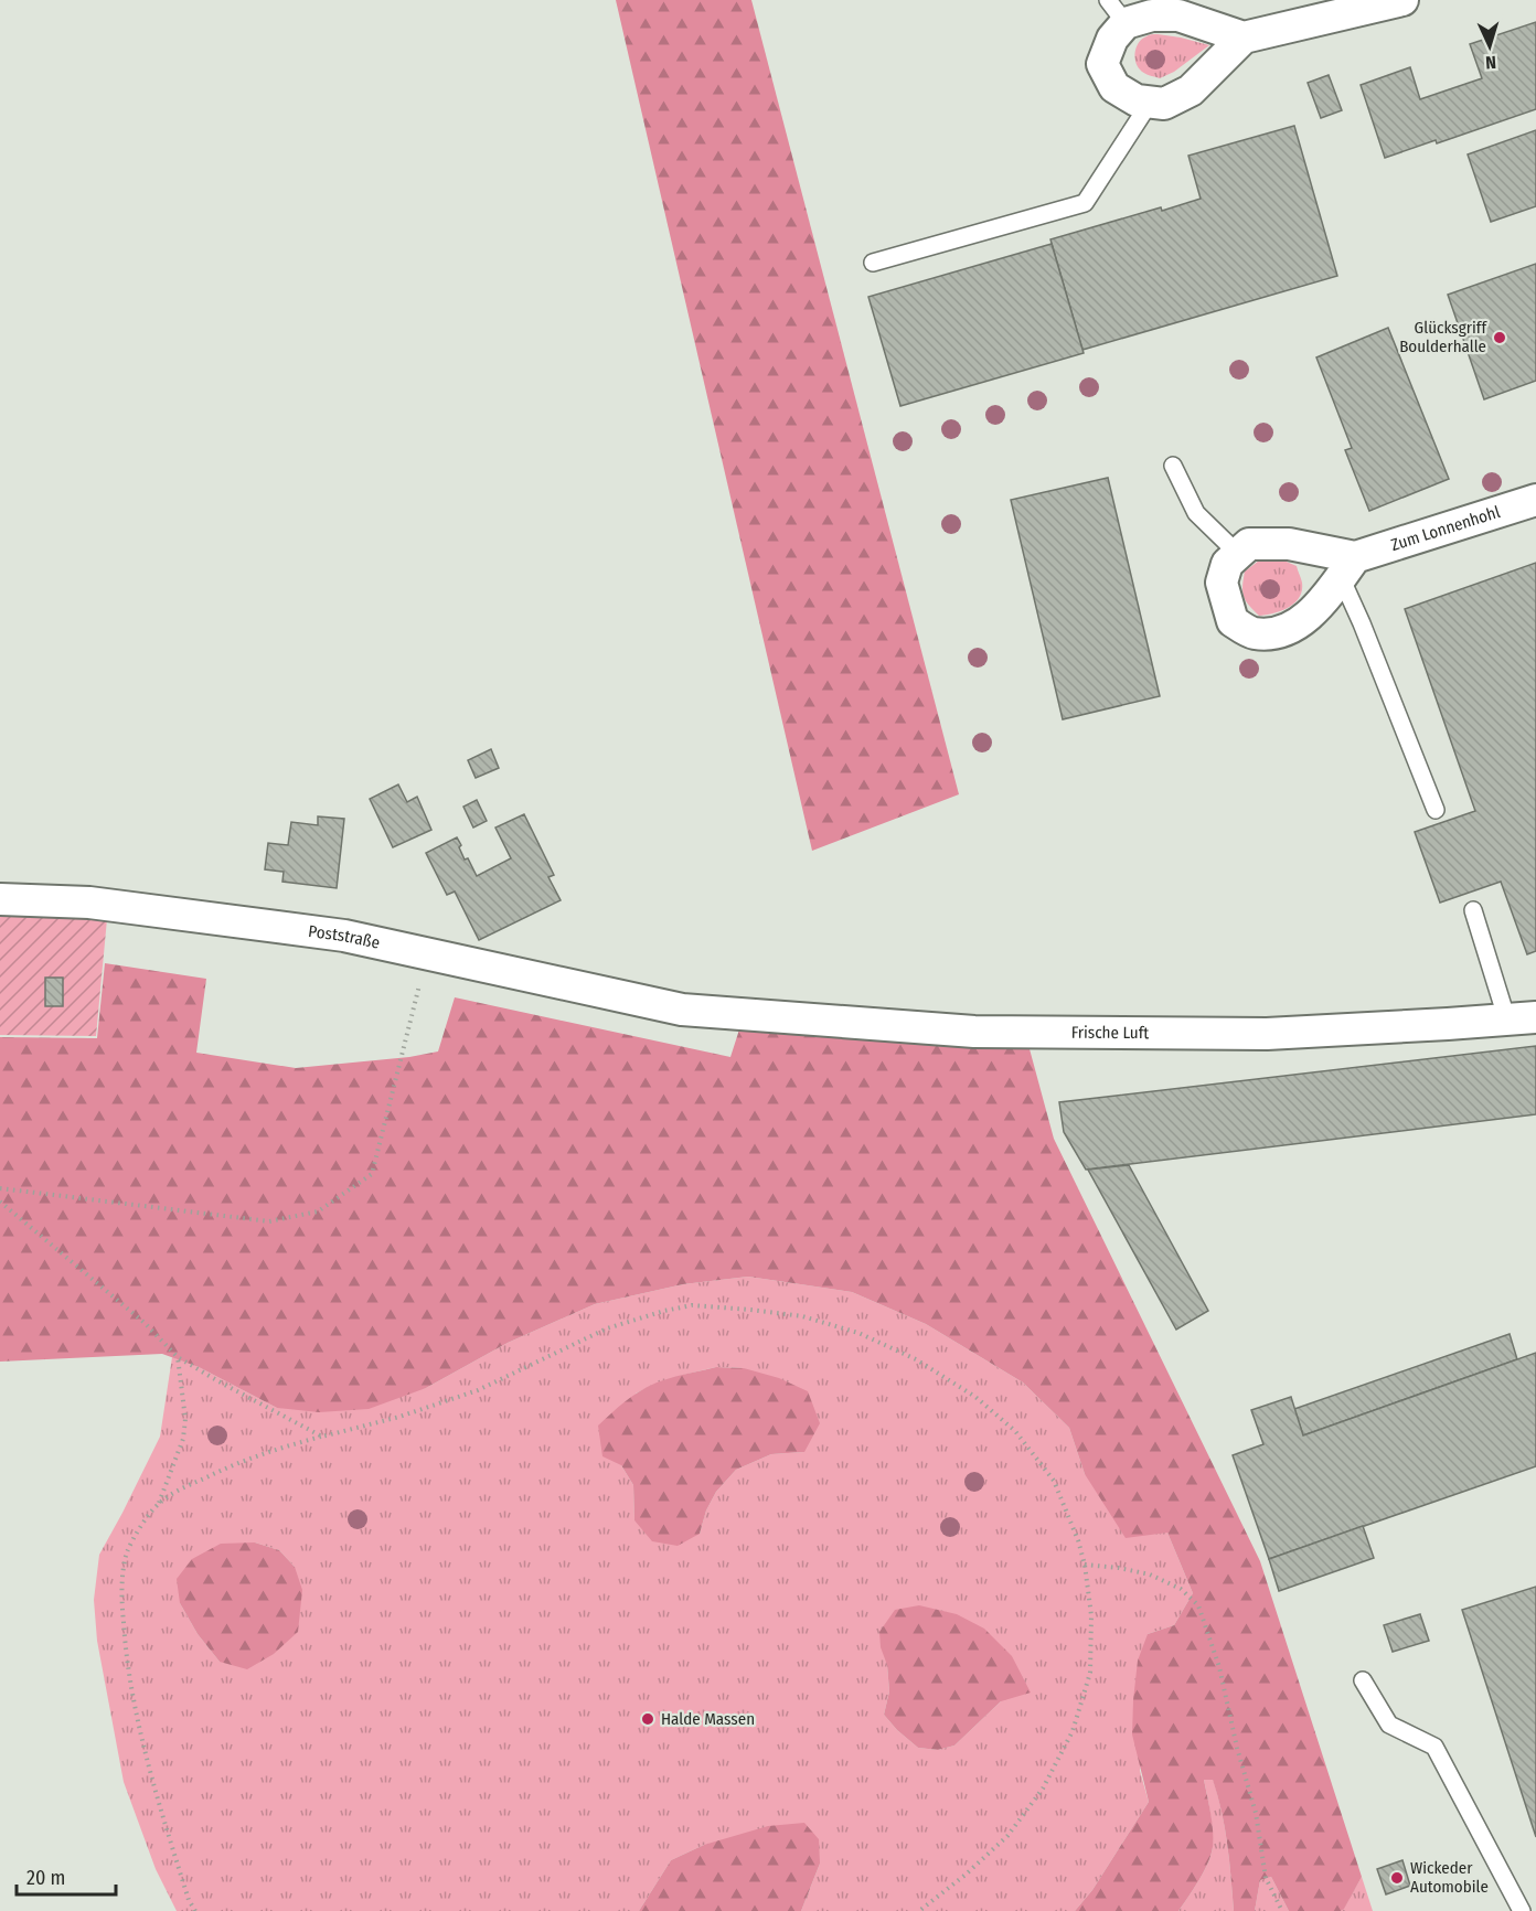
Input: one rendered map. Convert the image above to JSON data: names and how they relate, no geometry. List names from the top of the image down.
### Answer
{
  "streets": {
    "street": ["Zum Lonnenhohl", "Poststraße", "Frische Luft"]
  },
  "crossings": [
    ["Poststraße", "Frische Luft"]
  ],
  "places": ["Glücksgriff Boulderhalle", "Halde Massen", "Wickeder Automobile"],
  "scale_bar": "20 m",
  "north": "bottom"
}
